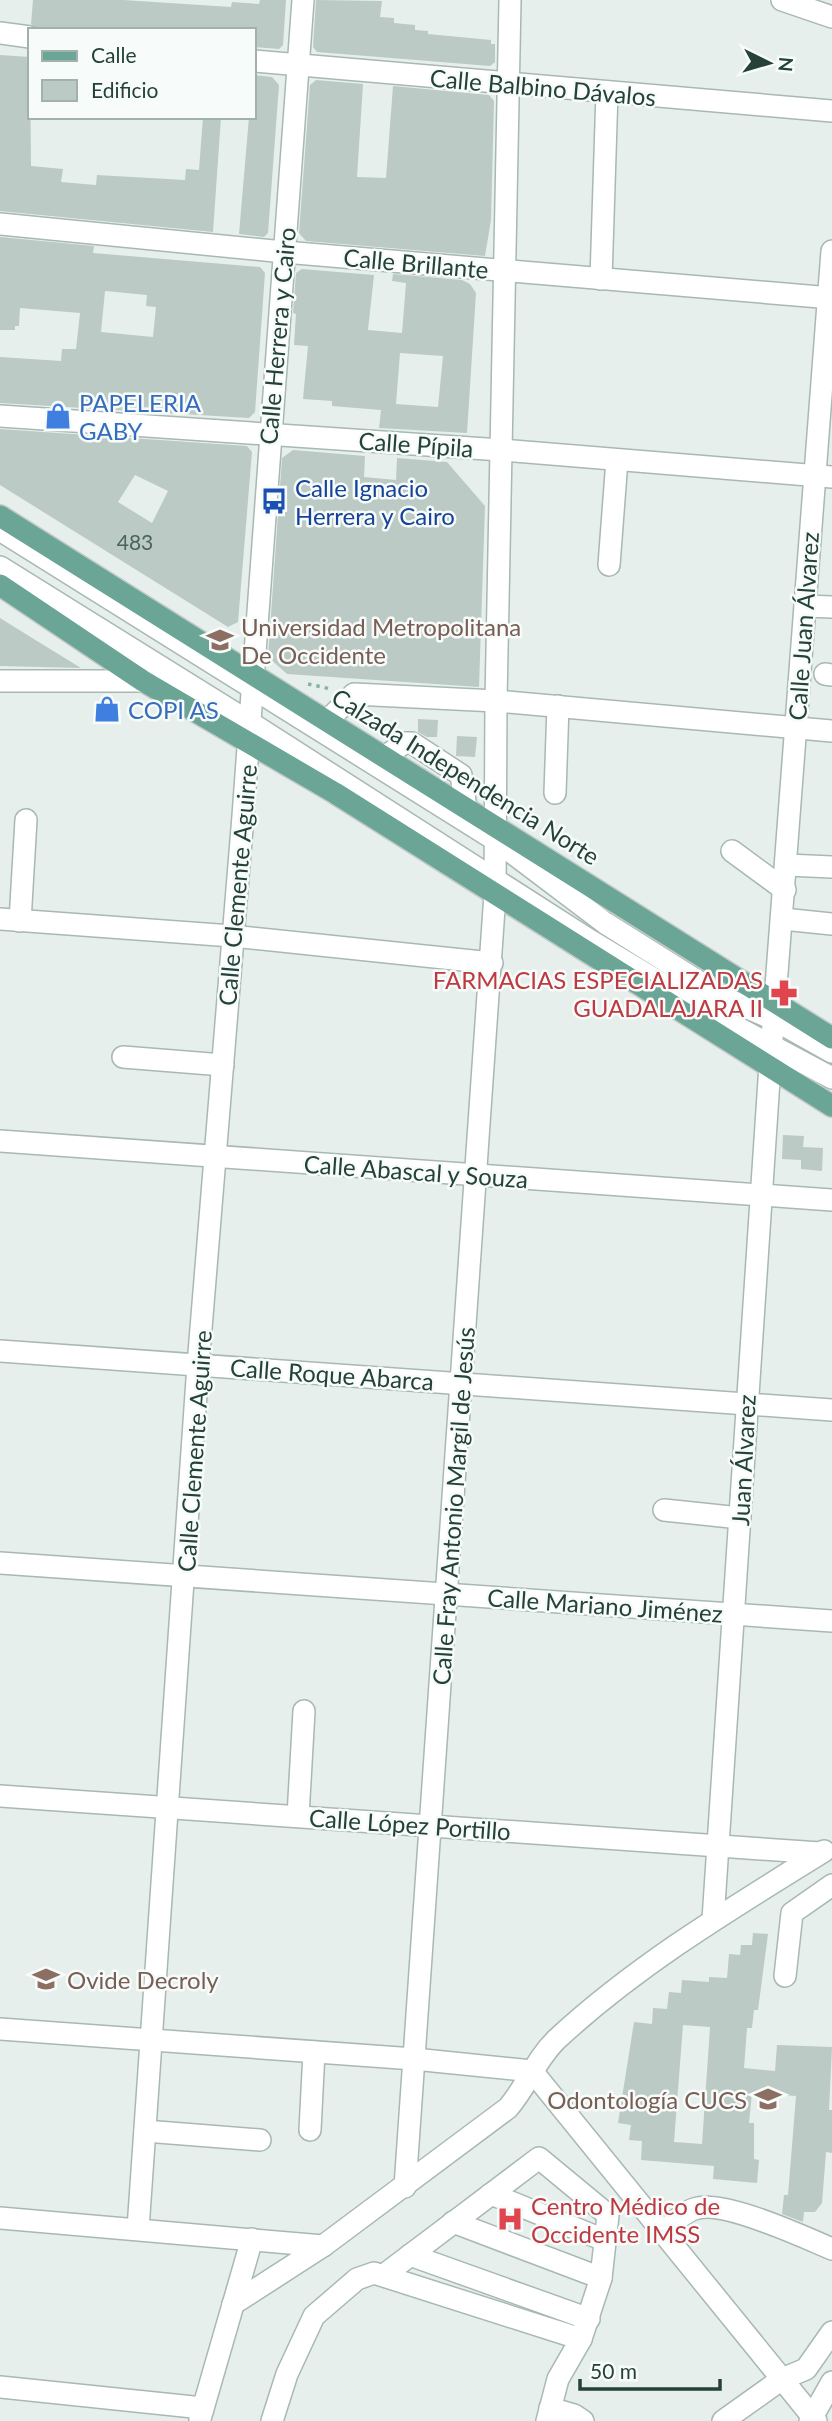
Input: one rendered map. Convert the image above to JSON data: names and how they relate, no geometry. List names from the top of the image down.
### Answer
{
  "streets": {
    "main road": ["Calzada Independencia Norte"],
    "street": [
      "Calle Balbino Dávalos",
      "Calle Brillante",
      "Calle Herrera y Cairo",
      "Calle Pípila",
      "Calle Juan Álvarez",
      "Calle Clemente Aguirre",
      "Calle Abascal y Souza",
      "Calle Roque Abarca",
      "Juan Álvarez",
      "Calle Fray Antonio Margil de Jesús",
      "Calle Mariano Jiménez",
      "Calle López Portillo"
    ]
  },
  "crossings": [
    ["Calle Balbino Dávalos", "Calle Herrera y Cairo"],
    ["Calle Balbino Dávalos", "Calle Fray Antonio Margil de Jesús"],
    ["Calle Brillante", "Calle Herrera y Cairo"],
    ["Calle Brillante", "Calle Juan Álvarez"],
    ["Calle Brillante", "Calle Fray Antonio Margil de Jesús"],
    ["Calle Herrera y Cairo", "Calle Pípila"],
    ["Calle Herrera y Cairo", "Calzada Independencia Norte"],
    ["Calle Herrera y Cairo", "Calle Clemente Aguirre"],
    ["Calle Pípila", "Calle Juan Álvarez"],
    ["Calle Pípila", "Calle Fray Antonio Margil de Jesús"],
    ["Calle Juan Álvarez", "Calzada Independencia Norte"],
    ["Calle Juan Álvarez", "Juan Álvarez"],
    ["Calzada Independencia Norte", "Calle Clemente Aguirre"],
    ["Calzada Independencia Norte", "Juan Álvarez"],
    ["Calzada Independencia Norte", "Calle Fray Antonio Margil de Jesús"],
    ["Calle Clemente Aguirre", "Calle Abascal y Souza"],
    ["Calle Clemente Aguirre", "Calle Roque Abarca"],
    ["Calle Clemente Aguirre", "Calle Mariano Jiménez"],
    ["Calle Clemente Aguirre", "Calle López Portillo"],
    ["Calle Abascal y Souza", "Juan Álvarez"],
    ["Calle Abascal y Souza", "Calle Fray Antonio Margil de Jesús"],
    ["Calle Roque Abarca", "Juan Álvarez"],
    ["Calle Roque Abarca", "Calle Fray Antonio Margil de Jesús"],
    ["Juan Álvarez", "Calle Mariano Jiménez"],
    ["Juan Álvarez", "Calle López Portillo"],
    ["Calle Fray Antonio Margil de Jesús", "Calle Mariano Jiménez"],
    ["Calle Fray Antonio Margil de Jesús", "Calle López Portillo"]
  ],
  "places": {
    "shop": ["PAPELERIA GABY", "COPI AS"],
    "bus stop": ["Calle Ignacio Herrera y Cairo"],
    "school or university": ["Universidad Metropolitana De Occidente", "Ovide Decroly", "Odontología CUCS"],
    "pharmacy": ["FARMACIAS ESPECIALIZADAS GUADALAJARA II"],
    "hospital": ["Centro Médico de Occidente IMSS"]
  },
  "house_numbers": ["483"],
  "legend": ["Calle", "Edificio"],
  "scale_bar": "50 m",
  "north": "right"
}
